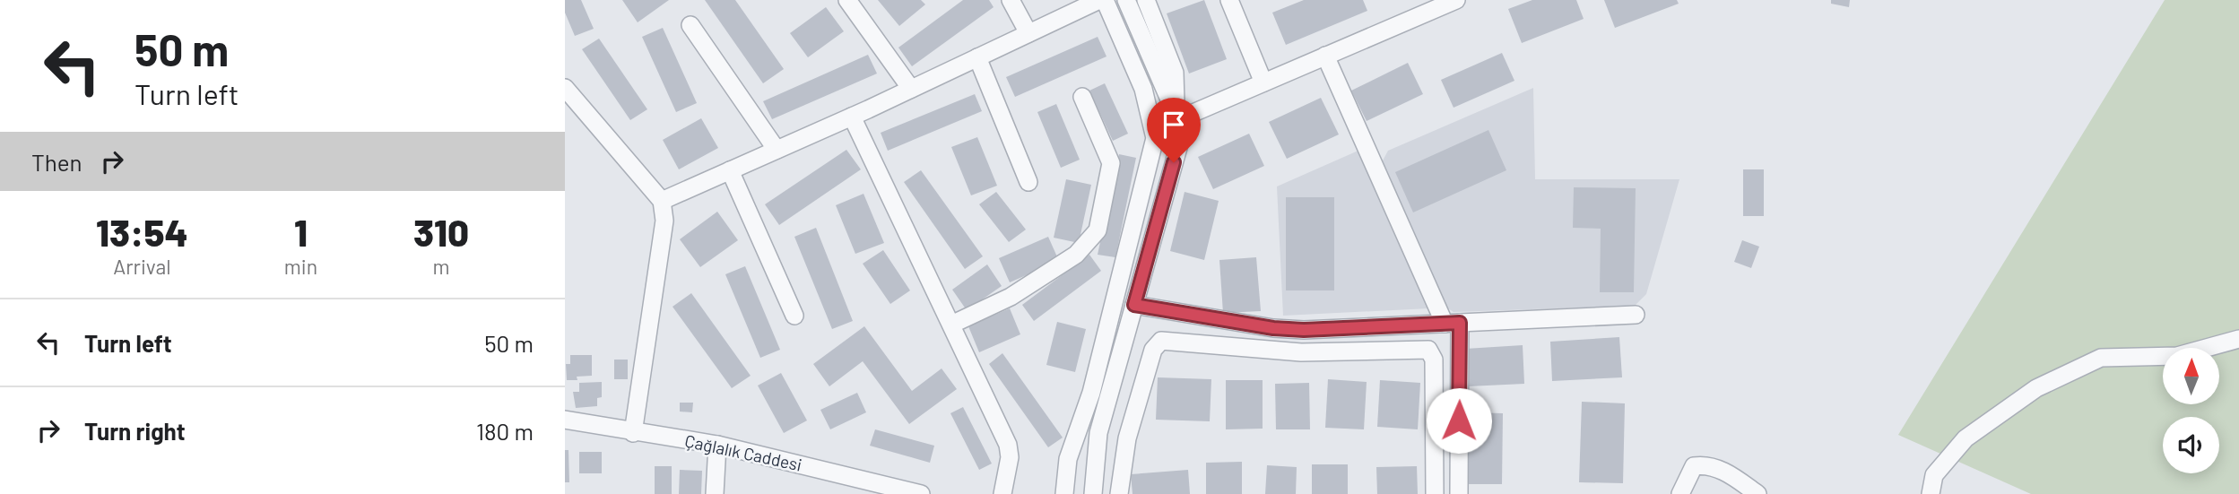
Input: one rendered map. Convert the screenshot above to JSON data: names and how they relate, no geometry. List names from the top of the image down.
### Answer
{
  "streets": {
    "street": ["Çağlalık Caddesi"]
  },
  "north": "top",
  "page": {
    "turn": ["50 m", "Turn left"],
    "then": "Then",
    "eta": [
      "13:54",
      "Arrival",
      "1",
      "min",
      "310",
      "m"
    ],
    "list": [
      {
        "name": "Turn left",
        "value": "50 m"
      },
      {
        "name": "Turn right",
        "value": "180 m"
      }
    ]
  }
}
